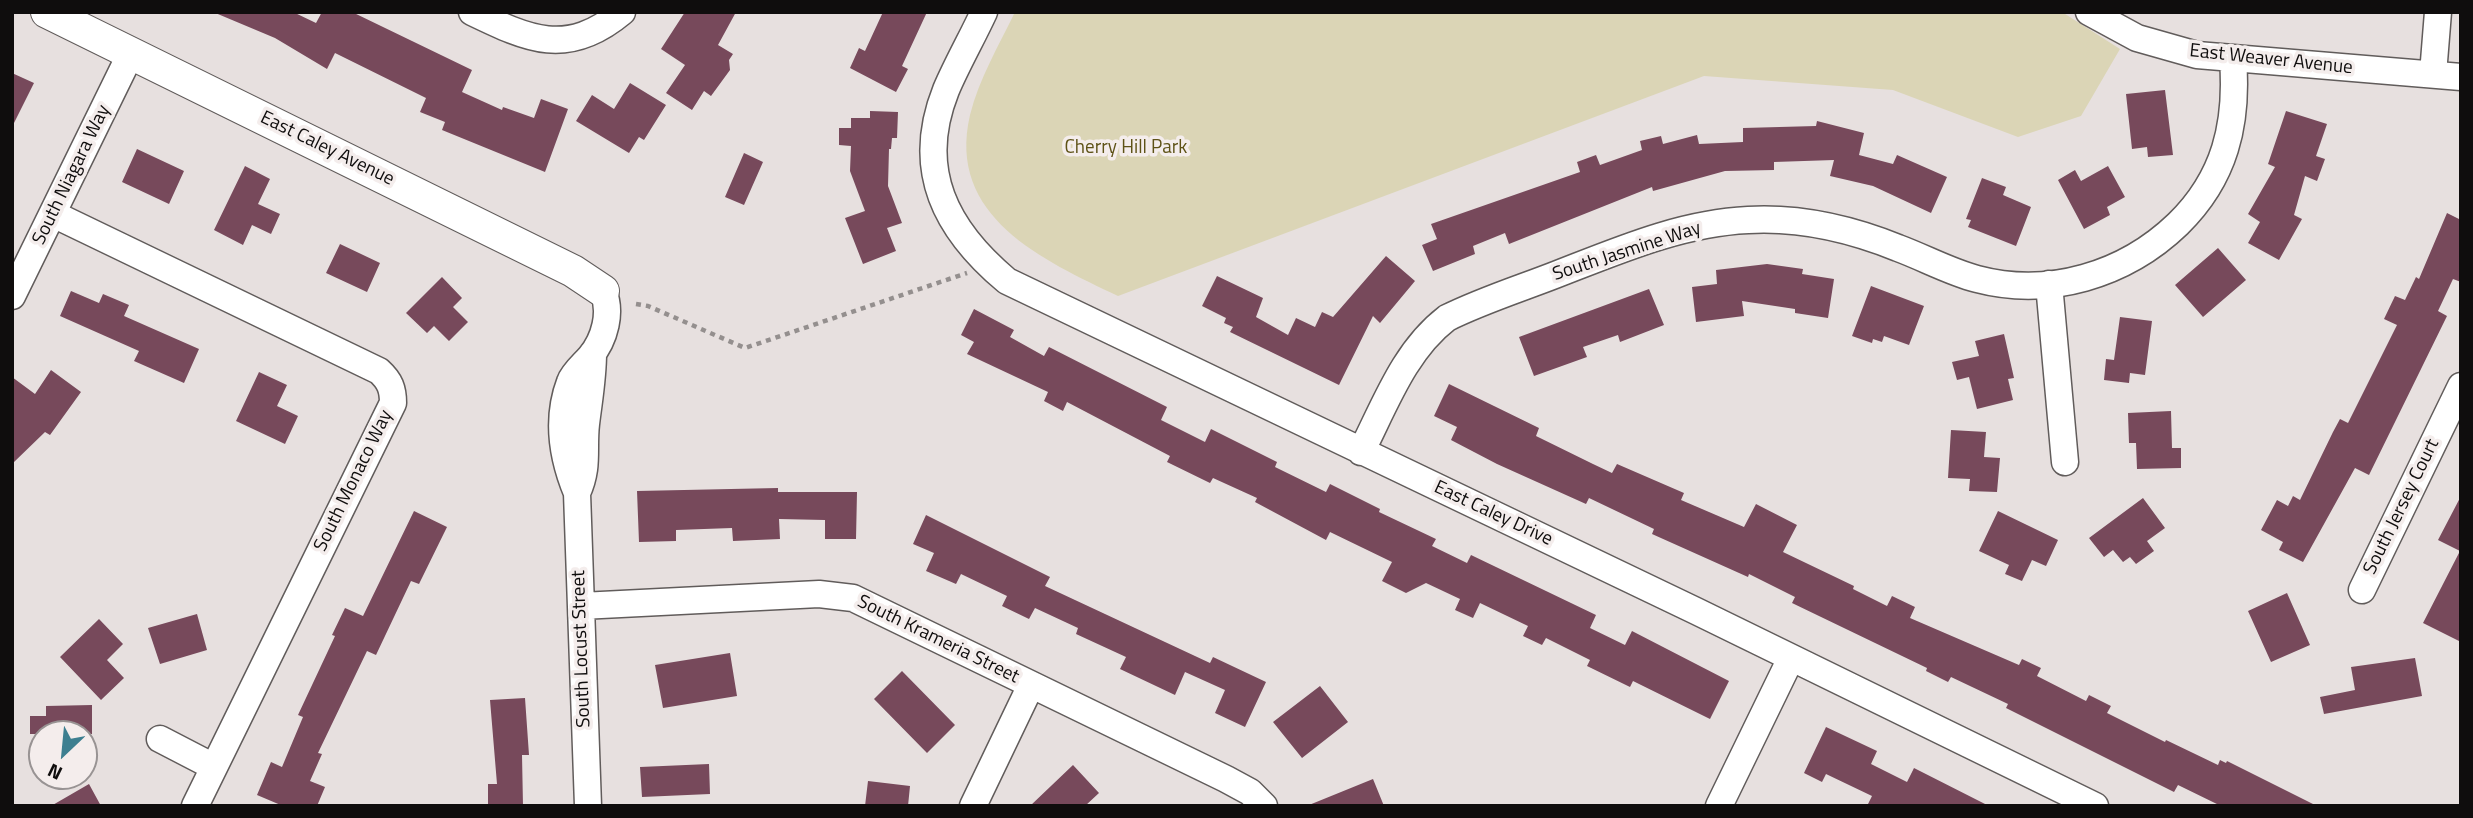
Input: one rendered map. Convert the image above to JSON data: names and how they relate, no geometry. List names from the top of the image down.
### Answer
{
  "streets": {
    "street": [
      "East Weaver Avenue",
      "East Caley Avenue",
      "South Niagara Way",
      "South Jasmine Way",
      "South Monaco Way",
      "South Jersey Court",
      "East Caley Drive",
      "South Krameria Street",
      "South Locust Street"
    ]
  },
  "crossings": [
    ["East Weaver Avenue", "South Jasmine Way"],
    ["East Caley Avenue", "South Niagara Way"],
    ["East Caley Avenue", "South Locust Street"],
    ["South Niagara Way", "South Monaco Way"],
    ["South Jasmine Way", "East Caley Drive"],
    ["South Krameria Street", "South Locust Street"]
  ],
  "parks": ["Cherry Hill Park"],
  "north": "bottom left"
}
